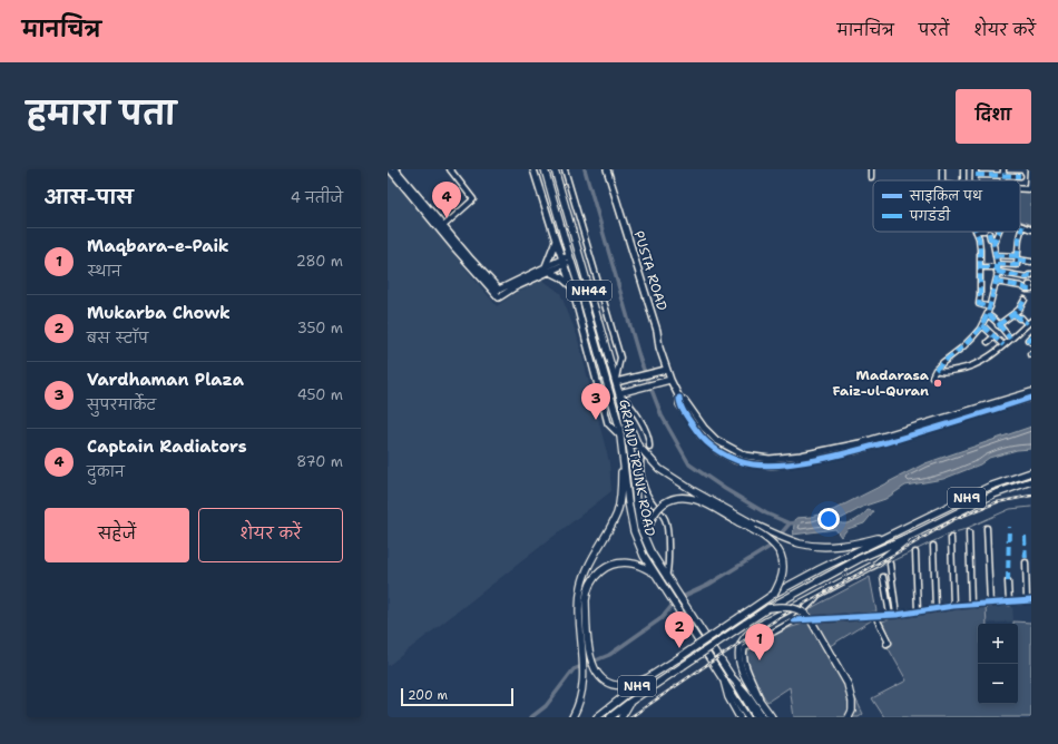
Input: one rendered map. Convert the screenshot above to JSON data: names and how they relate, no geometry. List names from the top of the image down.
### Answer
{
  "streets": {
    "highway": ["NH44", "GRAND TRUNK ROAD", "NH9"],
    "main road": ["PUSTA ROAD"]
  },
  "crossings": [
    ["NH44", "GRAND TRUNK ROAD"]
  ],
  "places": ["Madarasa Faiz-ul-Quran"],
  "legend": ["साइकिल पथ", "पगडंडी"],
  "scale_bar": "200 m",
  "page": {
    "header": "मानचित्र",
    "nav": ["मानचित्र", "परतें", "शेयर करें"],
    "title": "हमारा पता",
    "buttons": [
      "दिशा",
      ["सहेजें", "शेयर करें"]
    ],
    "heading": ["आस-पास", "4 नतीजे"],
    "pins": [
      "4",
      "3",
      "2",
      "1"
    ],
    "list": [
      {
        "mark": "1",
        "name": "Maqbara-e-Paik",
        "note": "स्थान",
        "value": "280 m"
      },
      {
        "mark": "2",
        "name": "Mukarba Chowk",
        "note": "बस स्टॉप",
        "value": "350 m"
      },
      {
        "mark": "3",
        "name": "Vardhaman Plaza",
        "note": "सुपरमार्केट",
        "value": "450 m"
      },
      {
        "mark": "4",
        "name": "Captain Radiators",
        "note": "दुकान",
        "value": "870 m"
      }
    ],
    "map_buttons": ["+", "−"],
    "scale": "200 m"
  }
}
